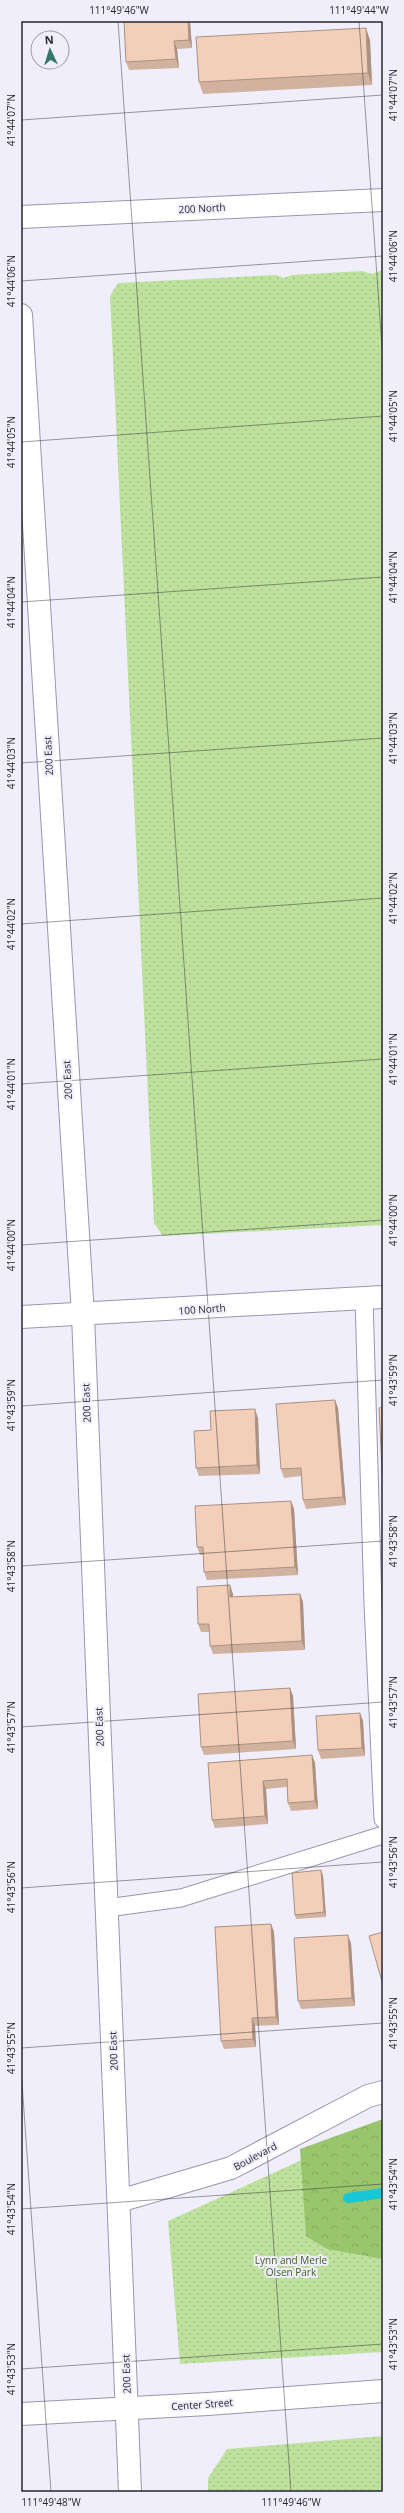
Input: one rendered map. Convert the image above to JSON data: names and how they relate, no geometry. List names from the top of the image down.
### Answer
{
  "streets": {
    "street": [
      "200 North",
      "200 East",
      "100 North",
      "Boulevard",
      "Center Street"
    ]
  },
  "crossings": [
    ["200 East", "100 North"],
    ["200 East", "Boulevard"],
    ["200 East", "Center Street"]
  ],
  "parks": ["Lynn and Merle Olsen Park"],
  "north": "top",
  "coordinates": [
    "111°49'46\"W",
    "111°49'44\"W",
    "41°44'07\"N",
    "41°44'06\"N",
    "41°44'05\"N",
    "41°44'04\"N",
    "41°44'03\"N",
    "41°44'02\"N",
    "41°44'01\"N",
    "41°44'00\"N",
    "41°43'59\"N",
    "41°43'58\"N",
    "41°43'57\"N",
    "41°43'56\"N",
    "41°43'55\"N",
    "41°43'54\"N",
    "41°43'53\"N",
    "111°49'48\"W"
  ]
}
